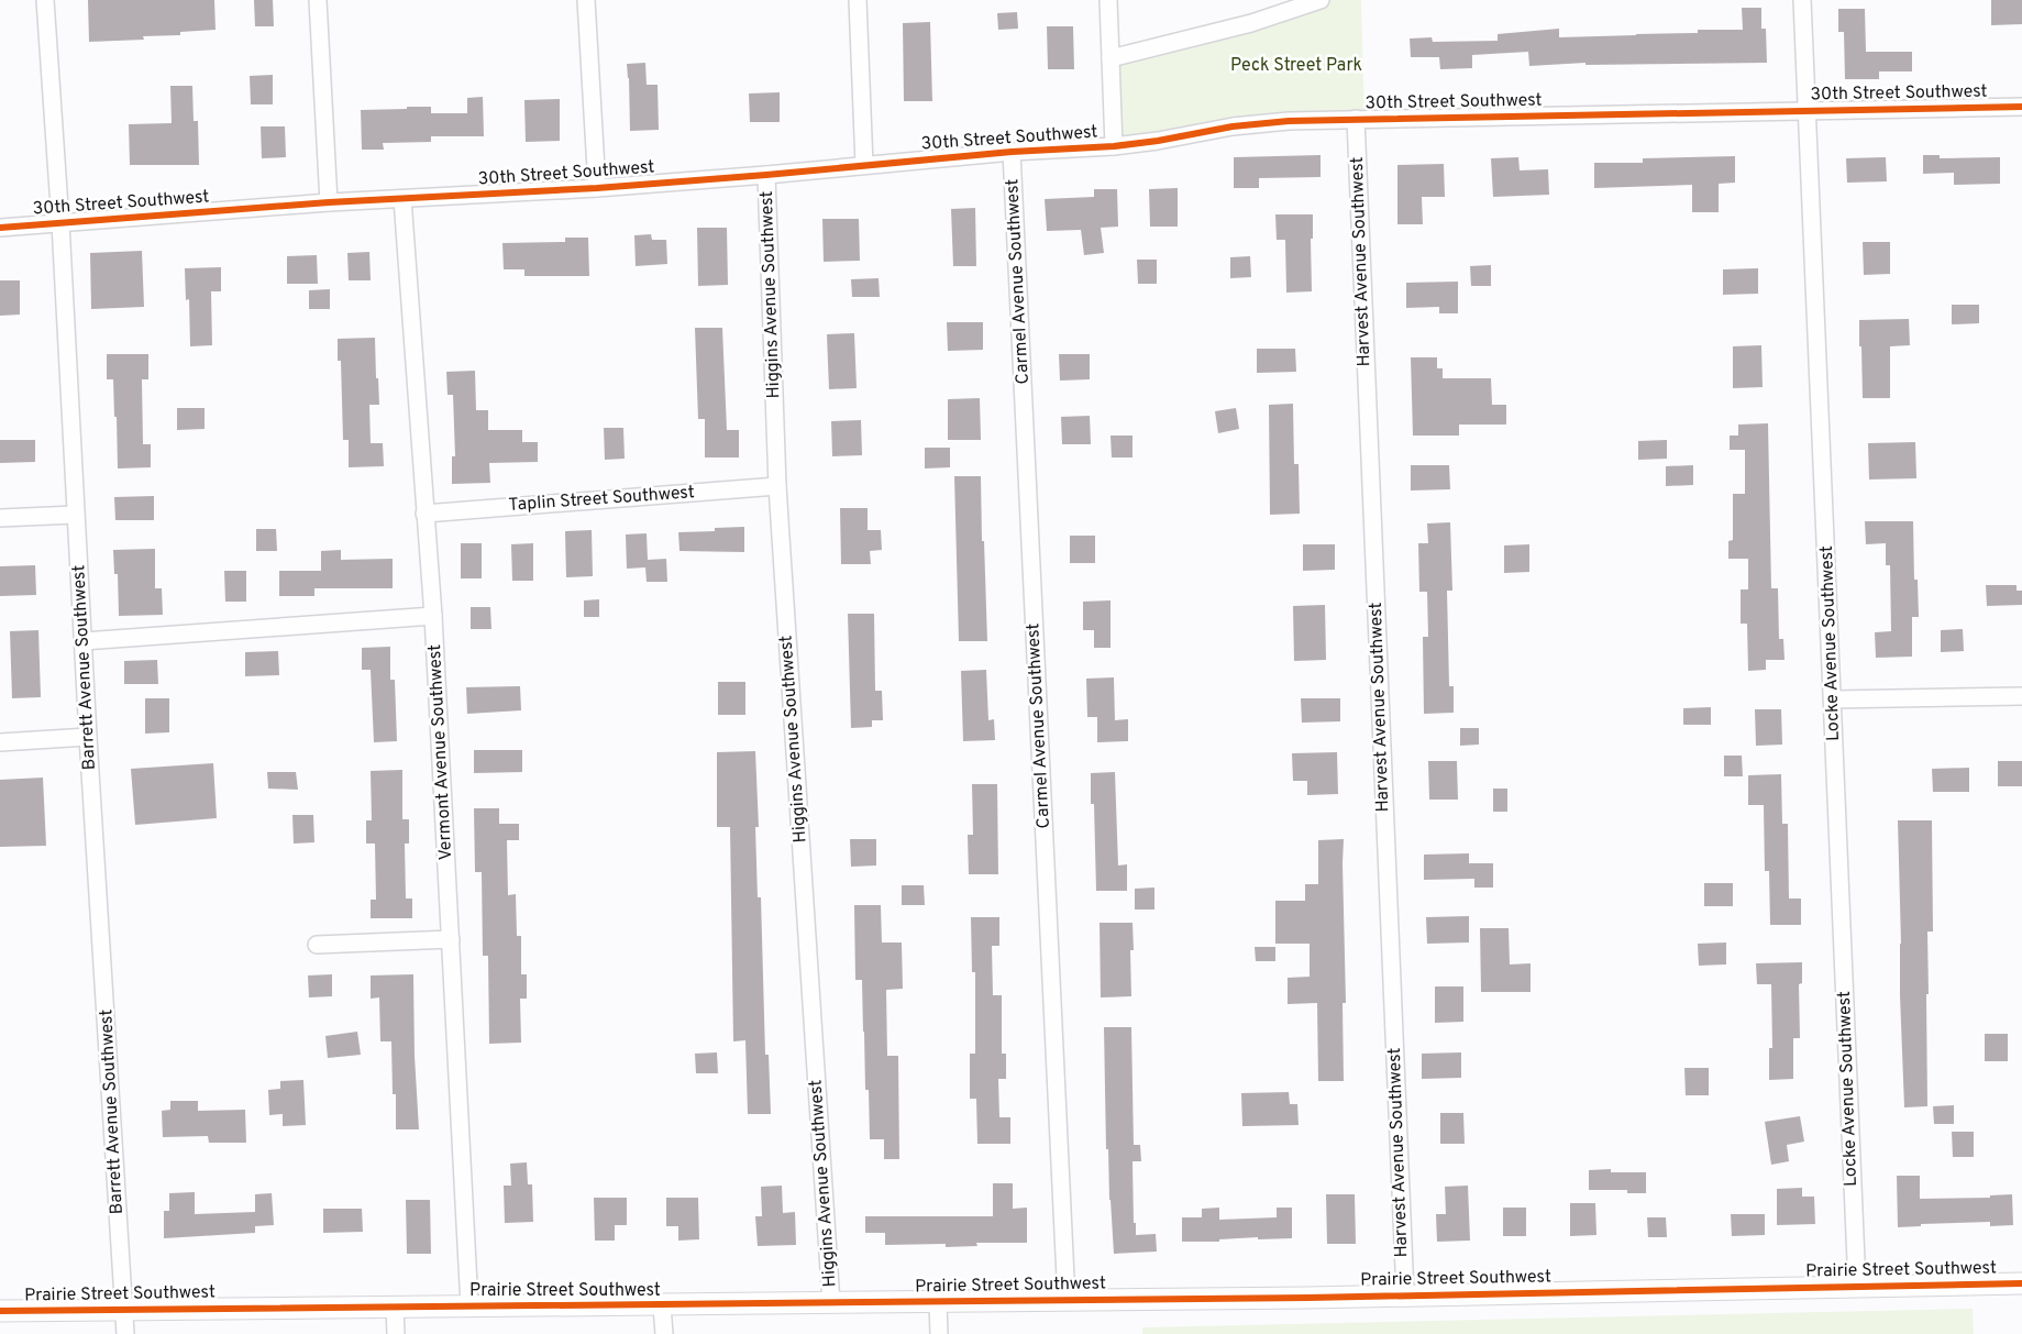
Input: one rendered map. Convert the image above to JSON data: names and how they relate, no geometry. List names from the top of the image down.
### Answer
{
  "streets": {
    "street": [
      "30th Street Southwest",
      "Harvest Avenue Southwest",
      "Carmel Avenue Southwest",
      "Higgins Avenue Southwest",
      "Taplin Street Southwest",
      "Locke Avenue Southwest",
      "Barrett Avenue Southwest",
      "Vermont Avenue Southwest",
      "Prairie Street Southwest"
    ]
  },
  "crossings": [
    ["30th Street Southwest", "Harvest Avenue Southwest"],
    ["30th Street Southwest", "Carmel Avenue Southwest"],
    ["30th Street Southwest", "Higgins Avenue Southwest"],
    ["30th Street Southwest", "Locke Avenue Southwest"],
    ["30th Street Southwest", "Barrett Avenue Southwest"],
    ["30th Street Southwest", "Vermont Avenue Southwest"],
    ["Harvest Avenue Southwest", "Prairie Street Southwest"],
    ["Carmel Avenue Southwest", "Prairie Street Southwest"],
    ["Higgins Avenue Southwest", "Taplin Street Southwest"],
    ["Higgins Avenue Southwest", "Prairie Street Southwest"],
    ["Taplin Street Southwest", "Vermont Avenue Southwest"],
    ["Locke Avenue Southwest", "Prairie Street Southwest"],
    ["Barrett Avenue Southwest", "Prairie Street Southwest"],
    ["Vermont Avenue Southwest", "Prairie Street Southwest"]
  ],
  "parks": ["Peck Street Park"]
}
